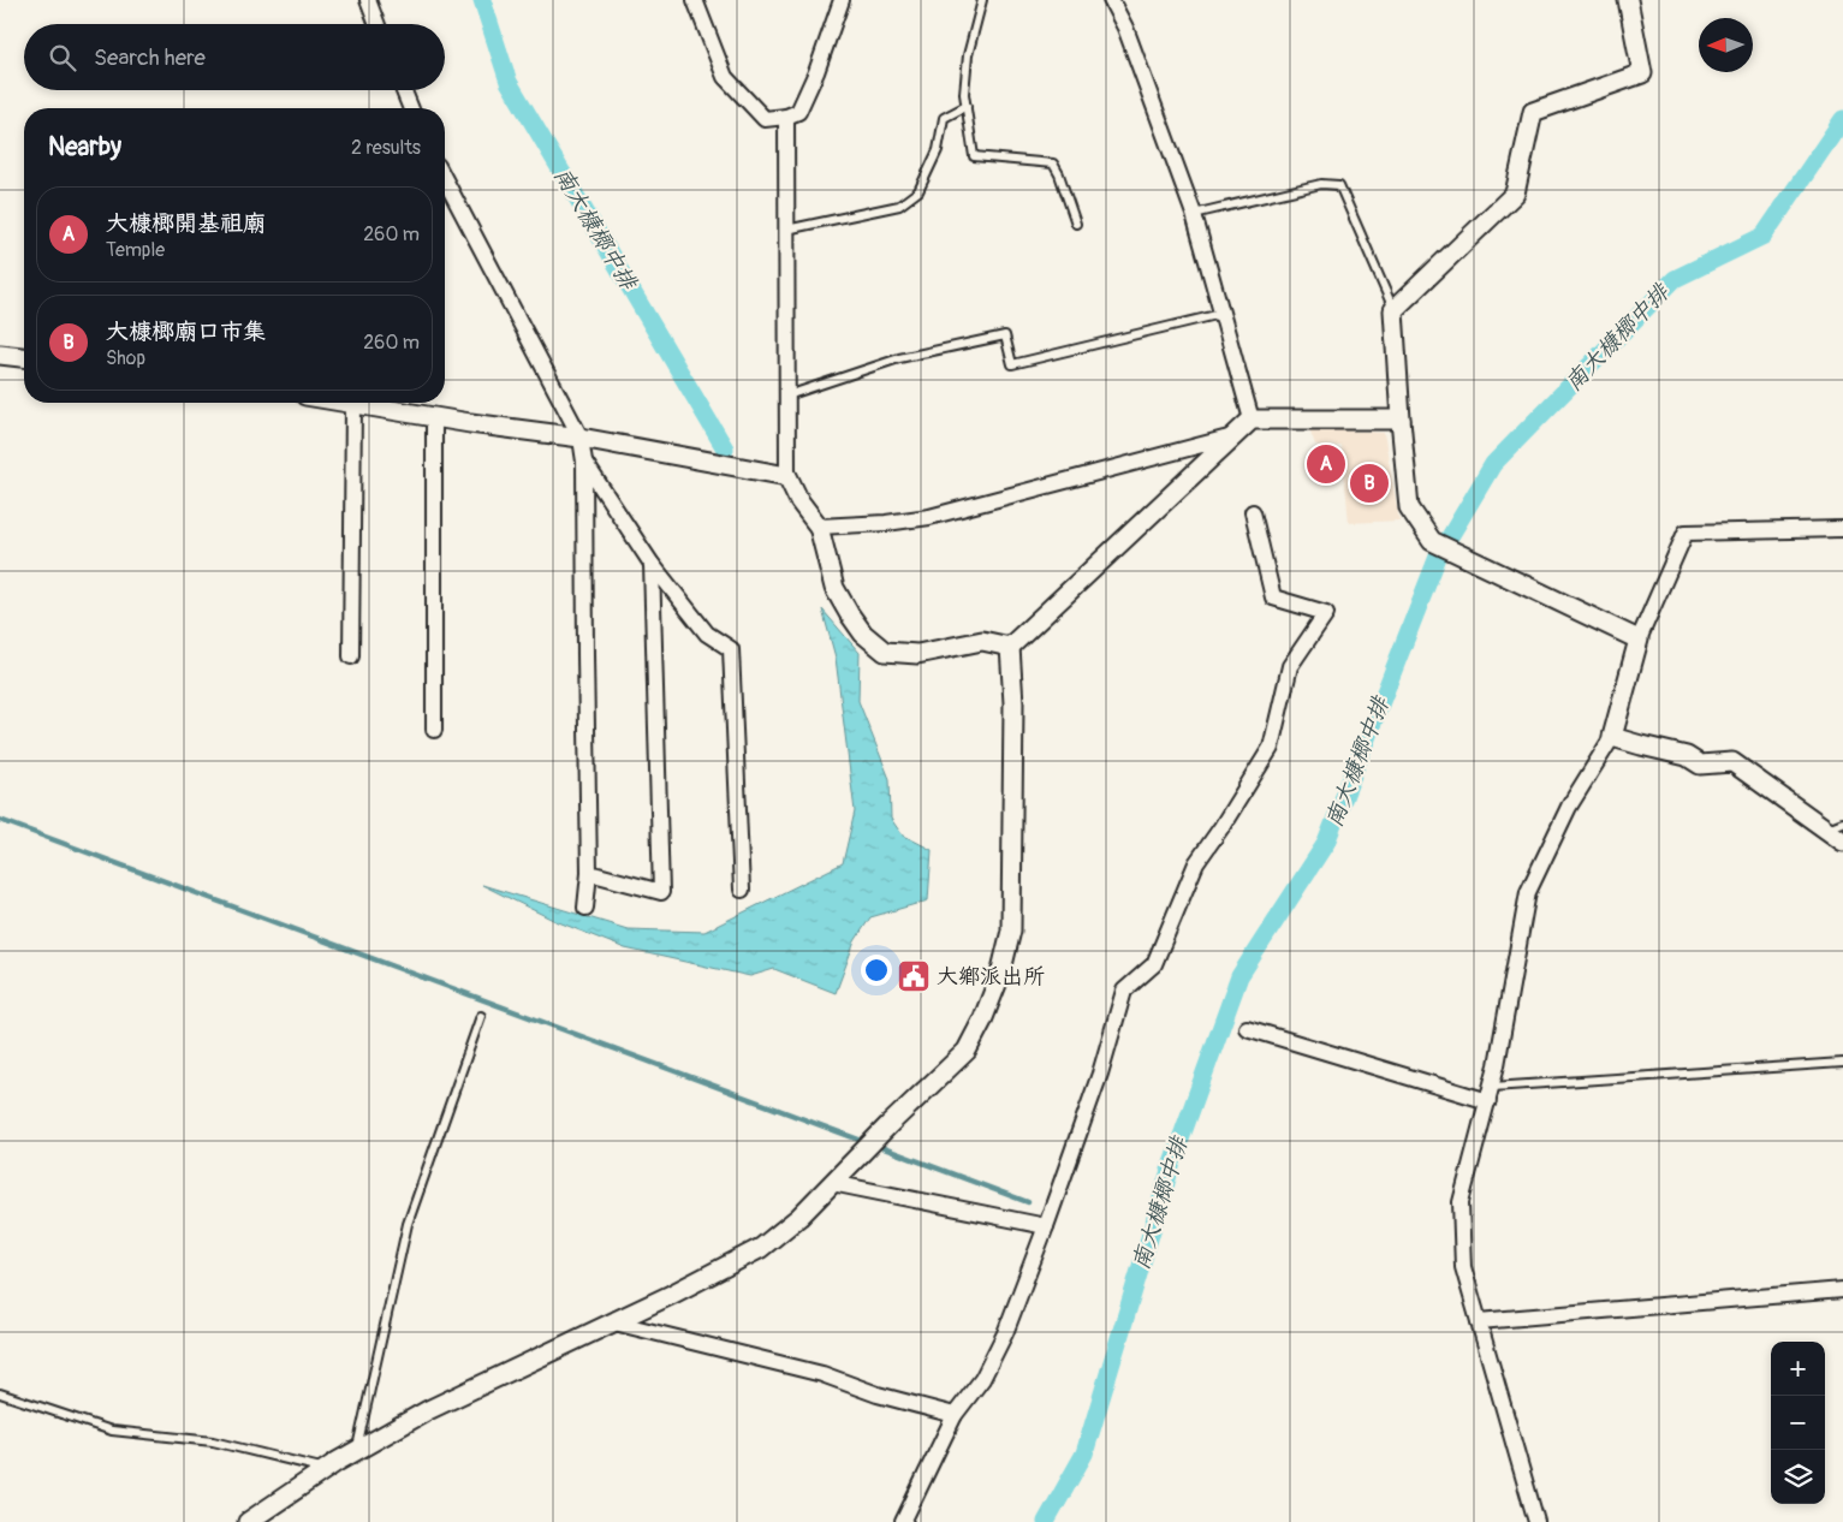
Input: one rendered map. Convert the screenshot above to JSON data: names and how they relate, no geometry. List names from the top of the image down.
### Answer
{
  "water": ["南大槺榔中排"],
  "places": {
    "public building": ["大鄉派出所"]
  },
  "north": "left",
  "page": {
    "search": "Search here",
    "heading": ["Nearby", "2 results"],
    "list": [
      {
        "mark": "A",
        "name": "大槺榔開基祖廟",
        "note": "Temple",
        "value": "260 m"
      },
      {
        "mark": "B",
        "name": "大槺榔廟口市集",
        "note": "Shop",
        "value": "260 m"
      }
    ],
    "pins": ["A", "B"],
    "map_buttons": ["+", "−"]
  }
}
